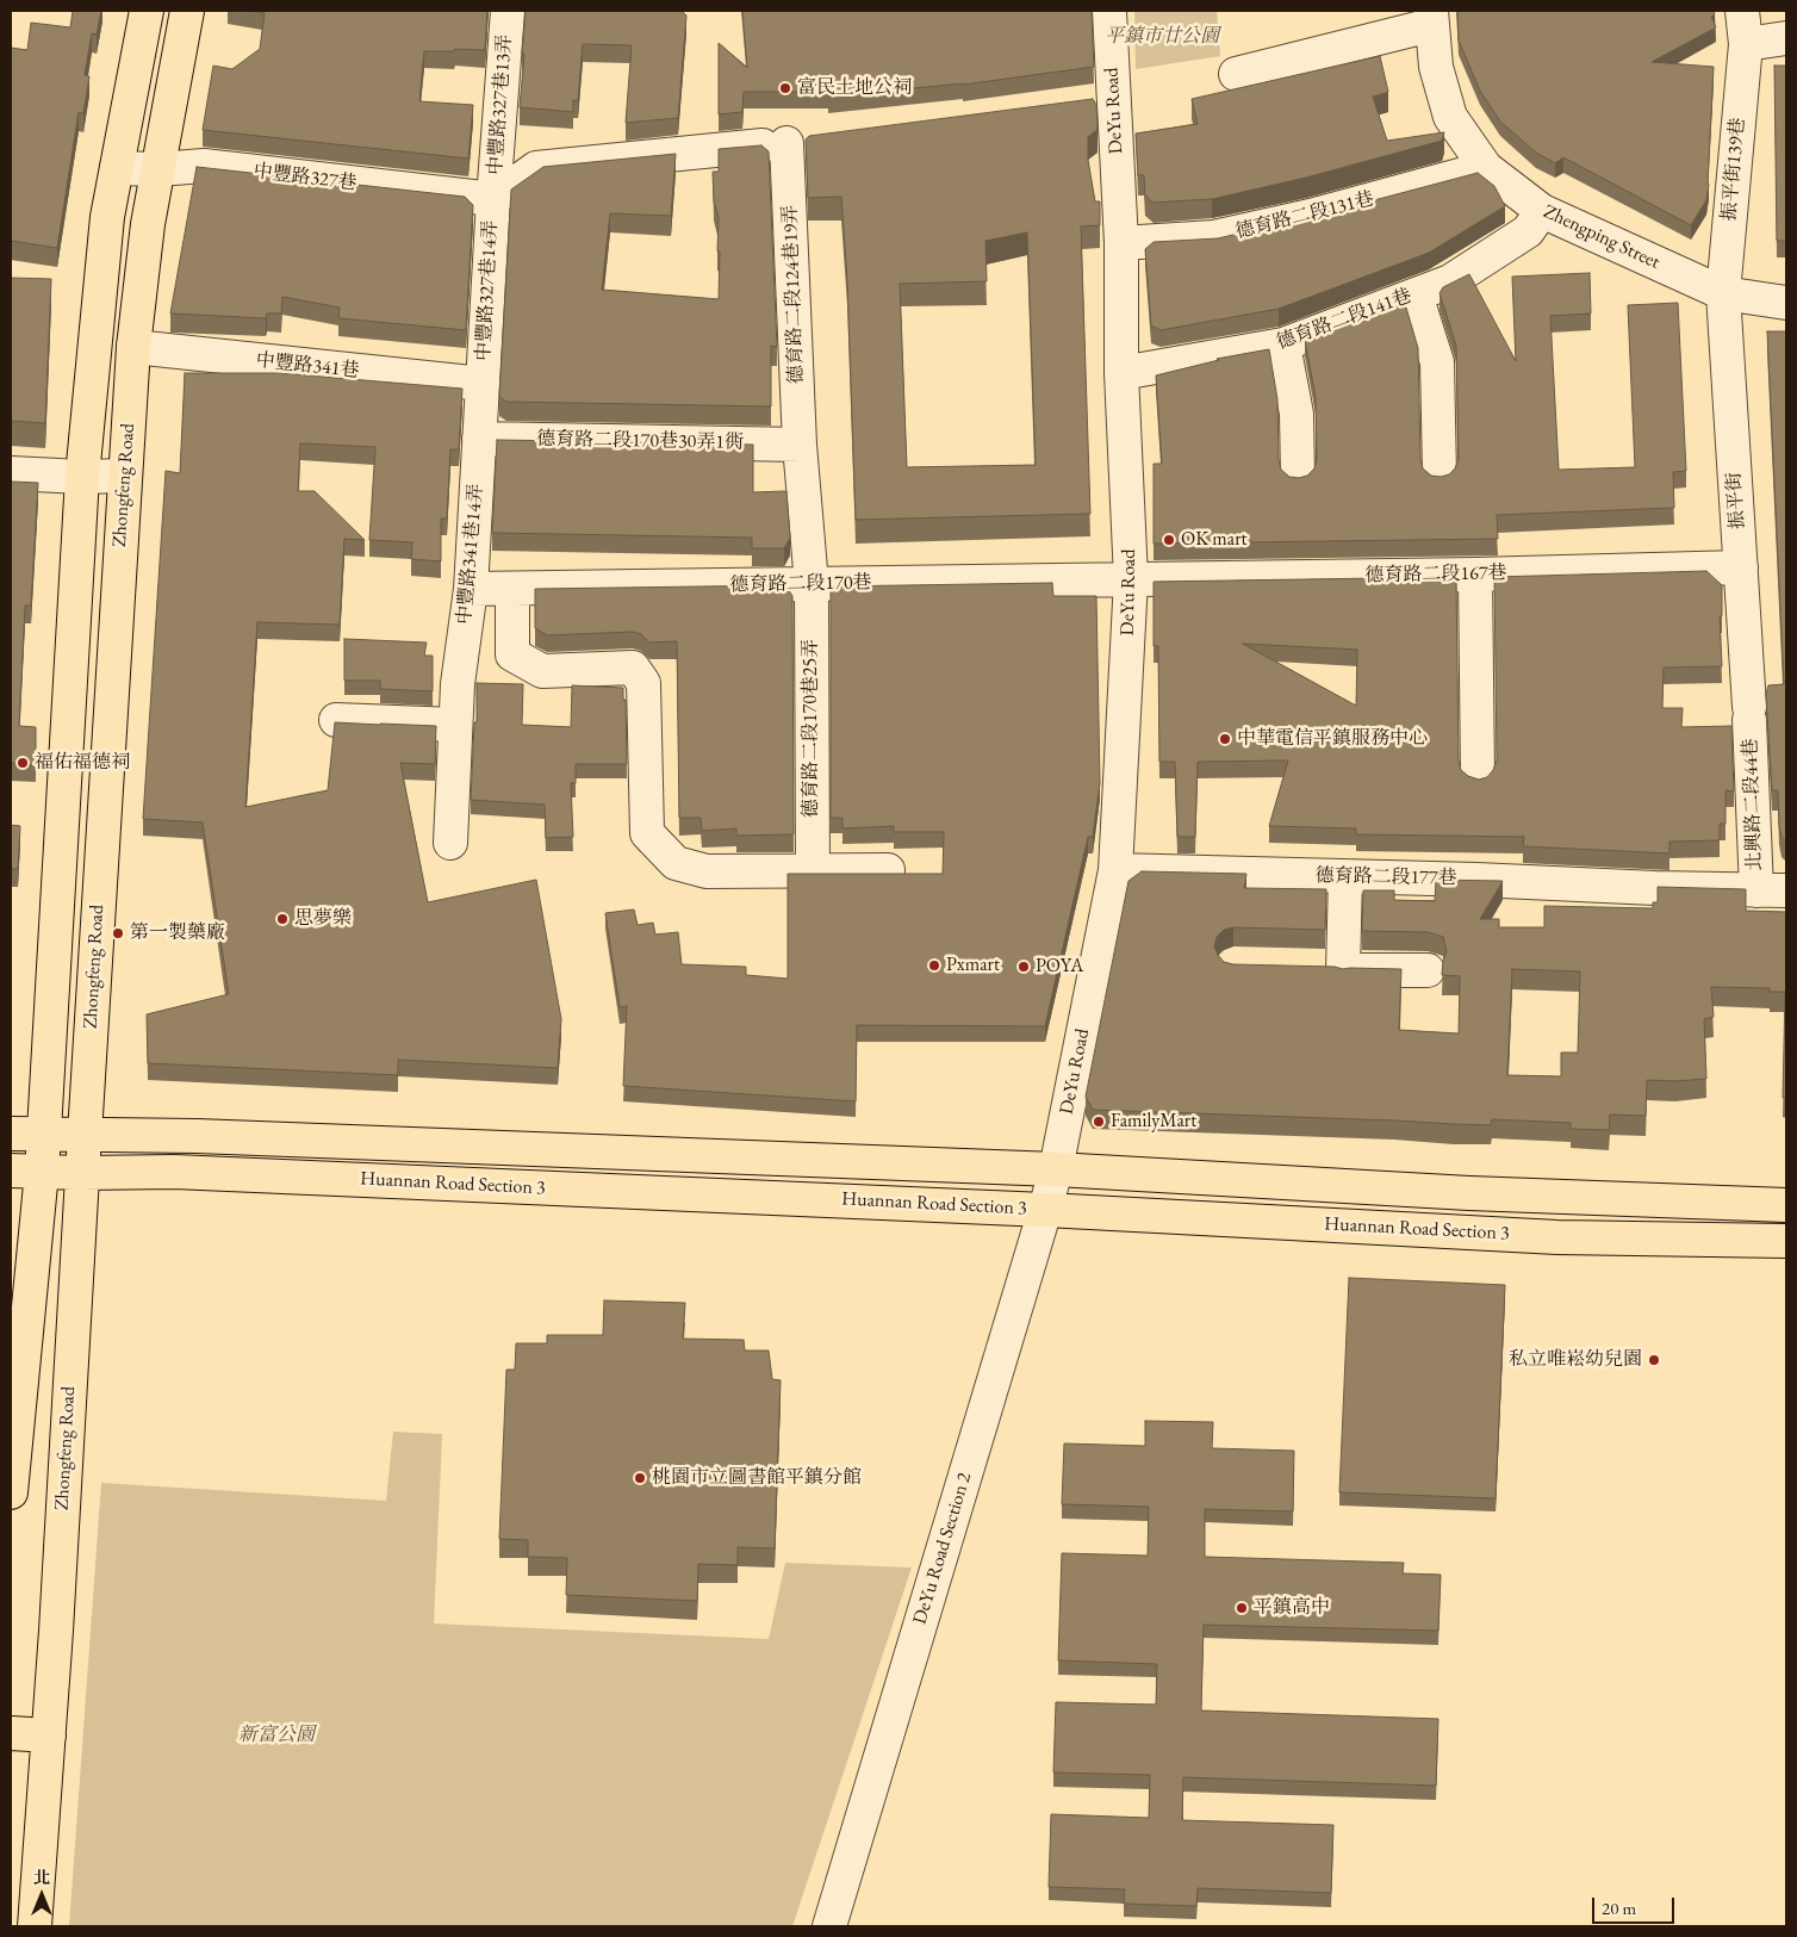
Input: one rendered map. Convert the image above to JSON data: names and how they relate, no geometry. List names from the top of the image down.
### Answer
{
  "streets": {
    "main road": ["Zhongfeng Road", "Huannan Road Section 3"],
    "street": [
      "中豐路327巷13弄",
      "DeYu Road",
      "振平街139巷",
      "中豐路327巷",
      "德育路二段131巷",
      "Zhengping Street",
      "中豐路327巷14弄",
      "德育路二段124巷19弄",
      "德育路二段141巷",
      "中豐路341巷",
      "德育路二段170巷30弄1衖",
      "振平街",
      "中豐路341巷14弄",
      "德育路二段167巷",
      "德育路二段170巷",
      "德育路二段170巷25弄",
      "北興路二段44巷",
      "德育路二段177巷",
      "DeYu Road Section 2"
    ]
  },
  "crossings": [
    ["中豐路327巷13弄", "中豐路327巷"],
    ["中豐路327巷13弄", "中豐路327巷14弄"],
    ["中豐路327巷13弄", "德育路二段124巷19弄"],
    ["DeYu Road", "德育路二段131巷"],
    ["DeYu Road", "德育路二段141巷"],
    ["DeYu Road", "德育路二段167巷"],
    ["DeYu Road", "德育路二段170巷"],
    ["DeYu Road", "德育路二段177巷"],
    ["DeYu Road", "Huannan Road Section 3"],
    ["DeYu Road", "DeYu Road Section 2"],
    ["振平街139巷", "Zhengping Street"],
    ["振平街139巷", "振平街"],
    ["中豐路327巷", "中豐路327巷14弄"],
    ["中豐路327巷", "德育路二段124巷19弄"],
    ["中豐路327巷", "Zhongfeng Road"],
    ["德育路二段131巷", "Zhengping Street"],
    ["Zhengping Street", "德育路二段141巷"],
    ["Zhengping Street", "振平街"],
    ["中豐路327巷14弄", "德育路二段124巷19弄"],
    ["中豐路327巷14弄", "中豐路341巷"],
    ["中豐路327巷14弄", "中豐路341巷14弄"],
    ["德育路二段124巷19弄", "德育路二段170巷30弄1衖"],
    ["德育路二段124巷19弄", "德育路二段170巷"],
    ["德育路二段124巷19弄", "德育路二段170巷25弄"],
    ["中豐路341巷", "Zhongfeng Road"],
    ["中豐路341巷", "中豐路341巷14弄"],
    ["德育路二段170巷30弄1衖", "中豐路341巷14弄"],
    ["Zhongfeng Road", "Huannan Road Section 3"],
    ["振平街", "德育路二段167巷"],
    ["振平街", "北興路二段44巷"],
    ["中豐路341巷14弄", "德育路二段170巷"],
    ["德育路二段167巷", "德育路二段170巷"],
    ["德育路二段170巷", "德育路二段170巷25弄"],
    ["北興路二段44巷", "德育路二段177巷"],
    ["Huannan Road Section 3", "DeYu Road Section 2"]
  ],
  "parks": ["平鎮市廿公園", "新富公園"],
  "places": [
    "富民土地公祠",
    "OK mart",
    "中華電信平鎮服務中心",
    "福佑福德祠",
    "思夢樂",
    "第一製藥廠",
    "Pxmart",
    "POYA",
    "FamilyMart",
    "私立唯崧幼兒園",
    "桃園市立圖書館平鎮分館",
    "平鎮高中"
  ],
  "scale_bar": "20 m",
  "north": "top"
}
